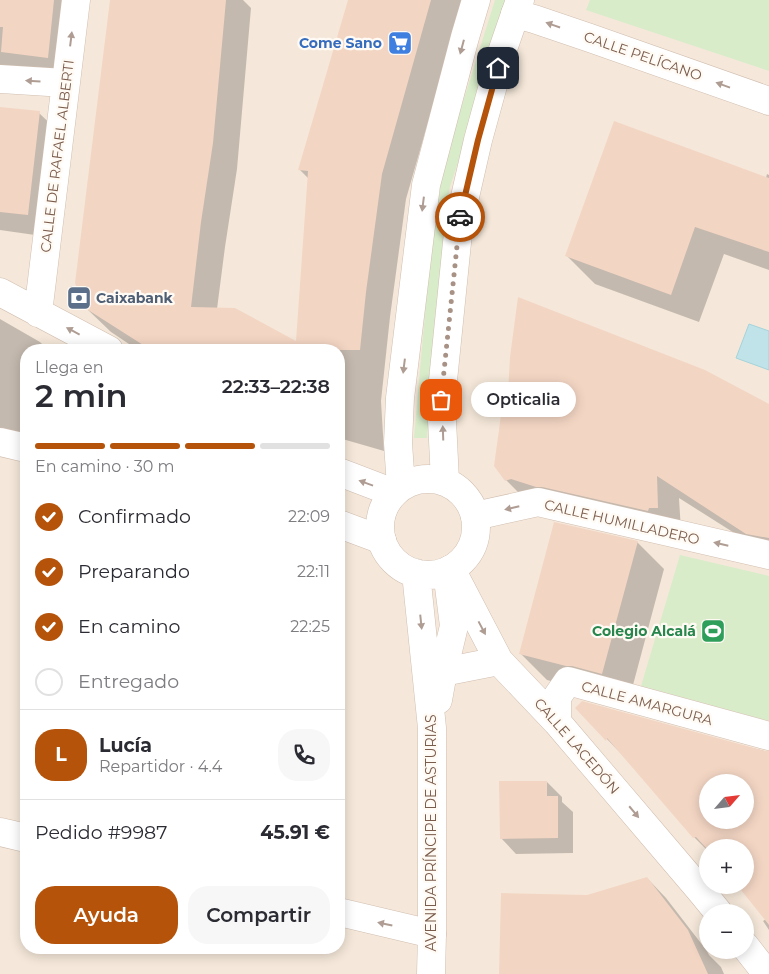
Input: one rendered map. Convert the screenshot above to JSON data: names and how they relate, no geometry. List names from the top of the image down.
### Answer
{
  "streets": {
    "street": [
      "CALLE PELÍCANO",
      "CALLE DE RAFAEL ALBERTI",
      "CALLE HUMILLADERO",
      "CALLE AMARGURA",
      "CALLE LACEDÓN",
      "AVENIDA PRÍNCIPE DE ASTURIAS"
    ]
  },
  "crossings": [
    ["CALLE HUMILLADERO", "CALLE LACEDÓN"],
    ["CALLE HUMILLADERO", "AVENIDA PRÍNCIPE DE ASTURIAS"],
    ["CALLE AMARGURA", "CALLE LACEDÓN"],
    ["CALLE LACEDÓN", "AVENIDA PRÍNCIPE DE ASTURIAS"]
  ],
  "one_way": ["CALLE PELÍCANO", "CALLE HUMILLADERO", "CALLE LACEDÓN"],
  "places": {
    "supermarket": ["Come Sano"],
    "bank": ["Caixabank"],
    "other": ["Opticalia"],
    "sports": ["Colegio Alcalá"]
  },
  "north": "top right",
  "page": {
    "heading": ["2 min", "Llega en", "22:33–22:38"],
    "panel": [
      "Lucía",
      "Repartidor · 4.4",
      "Pedido #9987",
      "45.91 €"
    ],
    "bubble": "Opticalia",
    "bar": "En camino · 30 m",
    "list": [
      ["Confirmado", "22:09"],
      ["Preparando", "22:11"],
      ["En camino", "22:25"],
      "Entregado"
    ],
    "round": "L",
    "map_buttons": ["+", "−"],
    "buttons": ["Ayuda", "Compartir"]
  }
}
